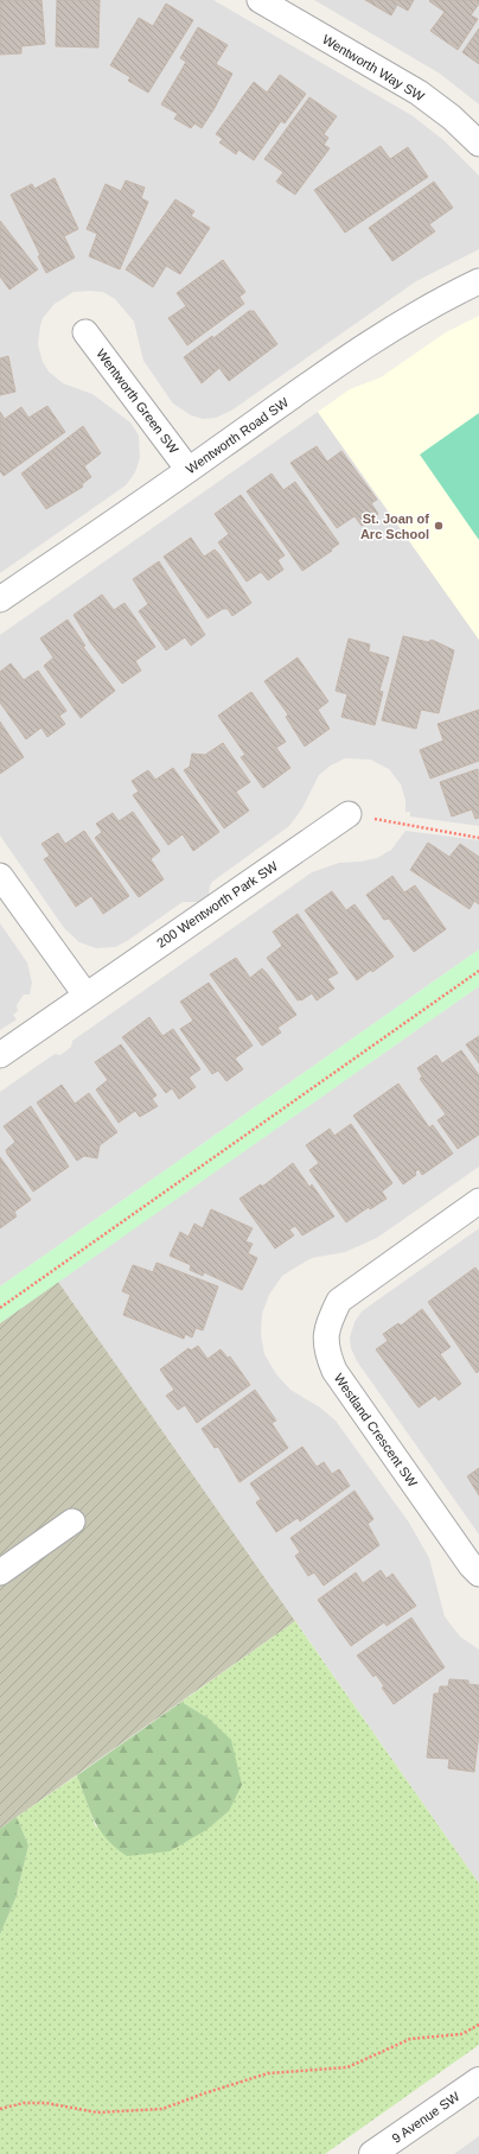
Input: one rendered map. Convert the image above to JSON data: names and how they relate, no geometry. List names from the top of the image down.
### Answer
{
  "streets": {
    "street": [
      "Wentworth Way SW",
      "Wentworth Green SW",
      "Wentworth Road SW",
      "200 Wentworth Park SW",
      "Westland Crescent SW",
      "9 Avenue SW"
    ]
  },
  "crossings": [
    ["Wentworth Green SW", "Wentworth Road SW"]
  ],
  "places": ["St. Joan of Arc School"]
}
